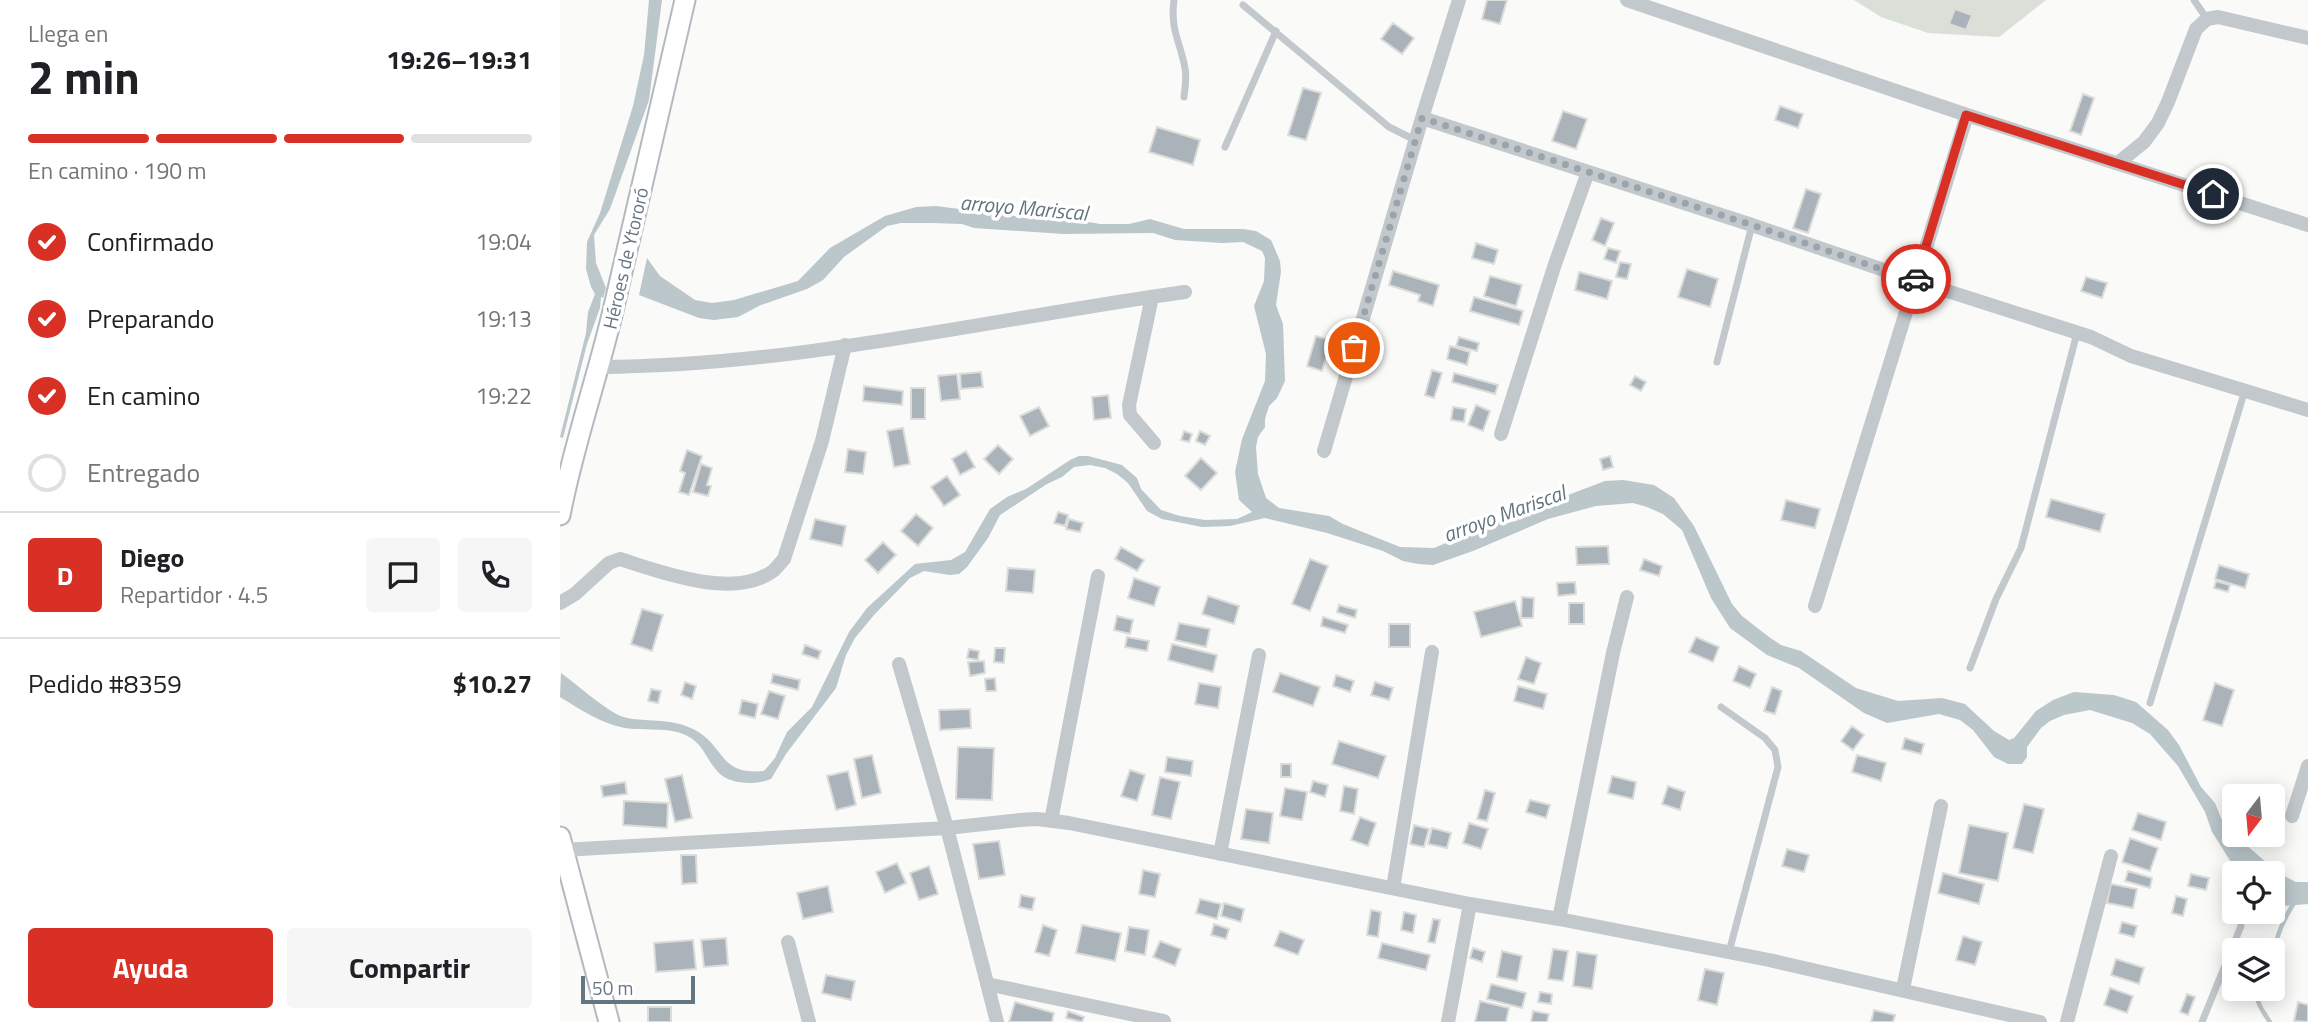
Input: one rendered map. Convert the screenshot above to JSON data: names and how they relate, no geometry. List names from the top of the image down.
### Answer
{
  "streets": {
    "main road": ["Héroes de Ytororó"]
  },
  "water": ["arroyo Mariscal"],
  "scale_bar": "50 m",
  "north": "bottom",
  "page": {
    "heading": ["2 min", "Llega en", "19:26–19:31"],
    "panel": [
      "Diego",
      "Repartidor · 4.5",
      "Pedido #8359",
      "$10.27"
    ],
    "bar": "En camino · 190 m",
    "list": [
      ["Confirmado", "19:04"],
      ["Preparando", "19:13"],
      ["En camino", "19:22"],
      "Entregado"
    ],
    "round": "D",
    "buttons": ["Ayuda", "Compartir"],
    "scale": "50 m"
  }
}
